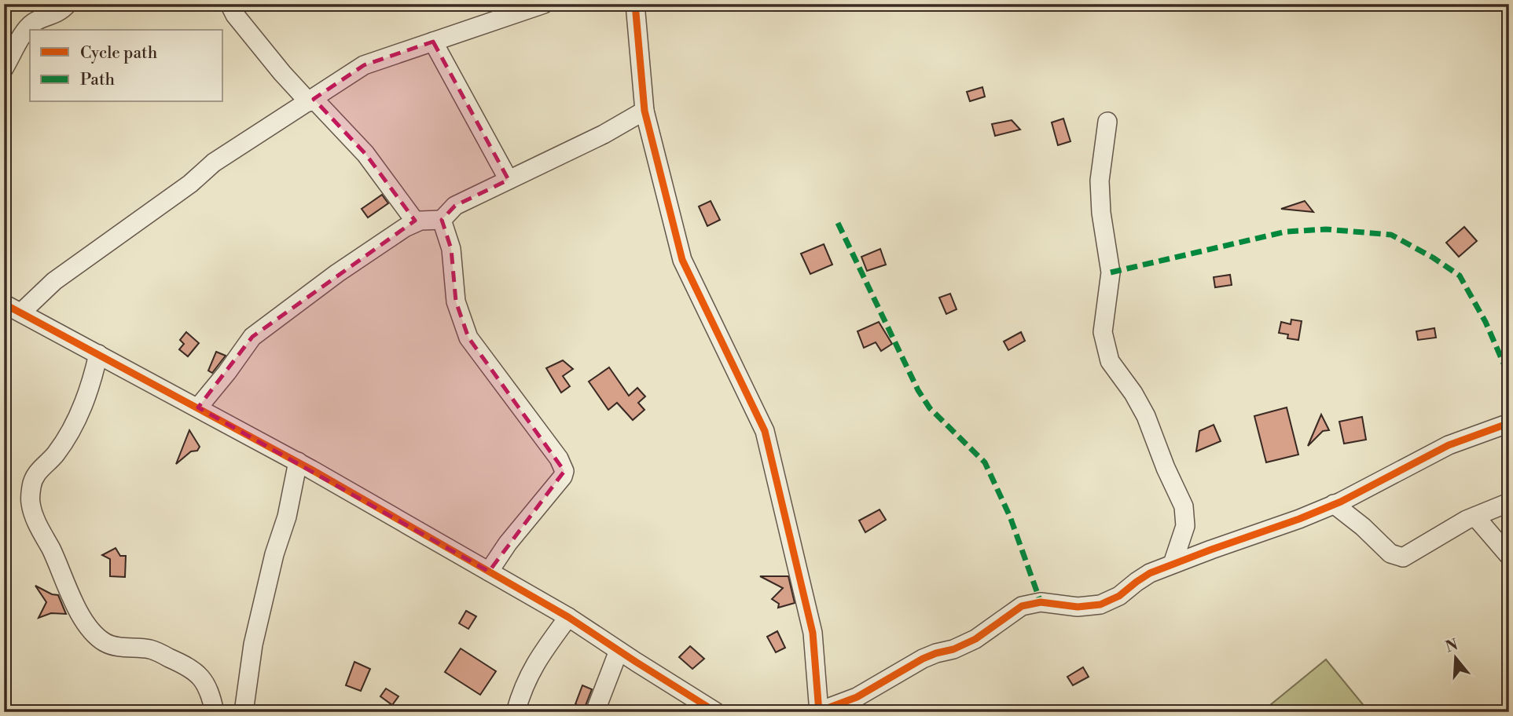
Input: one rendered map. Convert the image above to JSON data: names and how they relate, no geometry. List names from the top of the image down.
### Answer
{
  "legend": ["Cycle path", "Path"],
  "north": "top"
}
